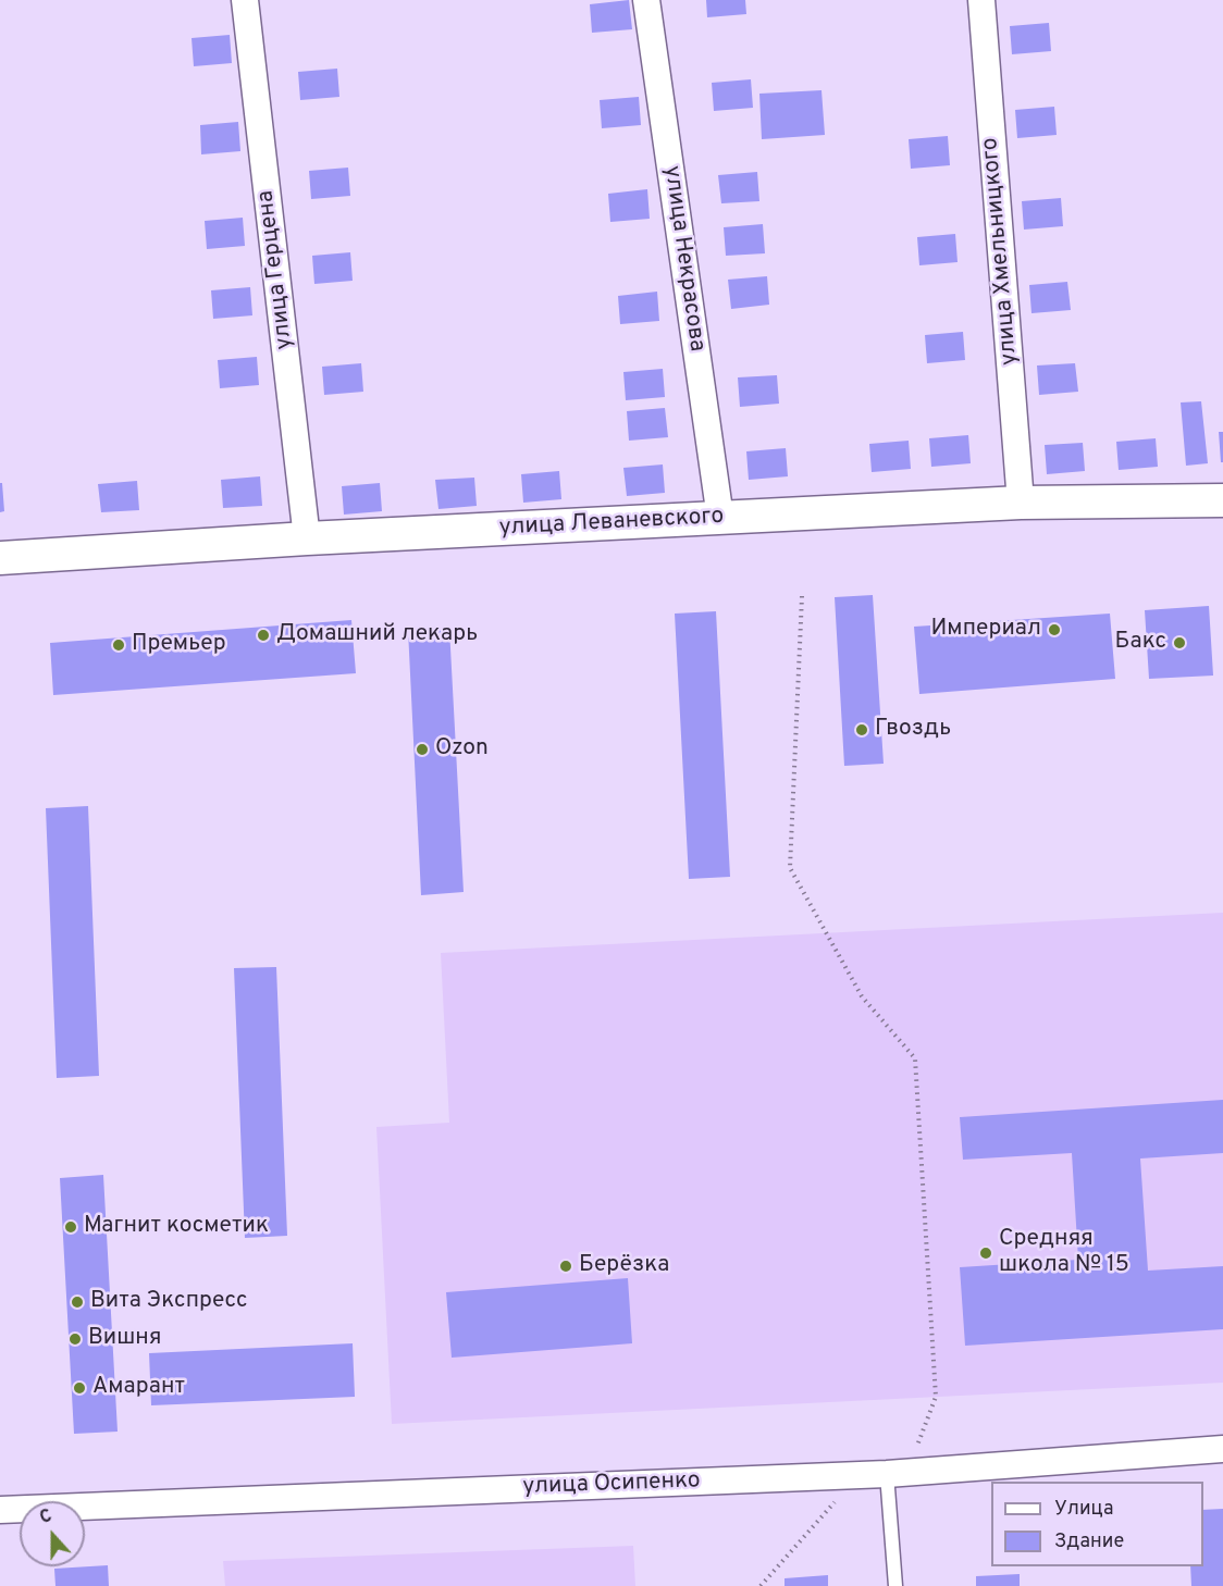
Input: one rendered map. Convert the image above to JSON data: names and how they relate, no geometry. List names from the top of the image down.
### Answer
{
  "streets": {
    "street": [
      "улица Хмельницкого",
      "улица Некрасова",
      "улица Герцена",
      "улица Леваневского",
      "улица Осипенко"
    ]
  },
  "crossings": [
    ["улица Хмельницкого", "улица Леваневского"],
    ["улица Некрасова", "улица Леваневского"],
    ["улица Герцена", "улица Леваневского"]
  ],
  "places": [
    "Империал",
    "Домашний лекарь",
    "Бакс",
    "Премьер",
    "Гвоздь",
    "Ozon",
    "Магнит косметик",
    "Средняя школа № 15",
    "Берёзка",
    "Вита Экспресс",
    "Вишня",
    "Амарант"
  ],
  "legend": ["Улица", "Здание"],
  "north": "top"
}
